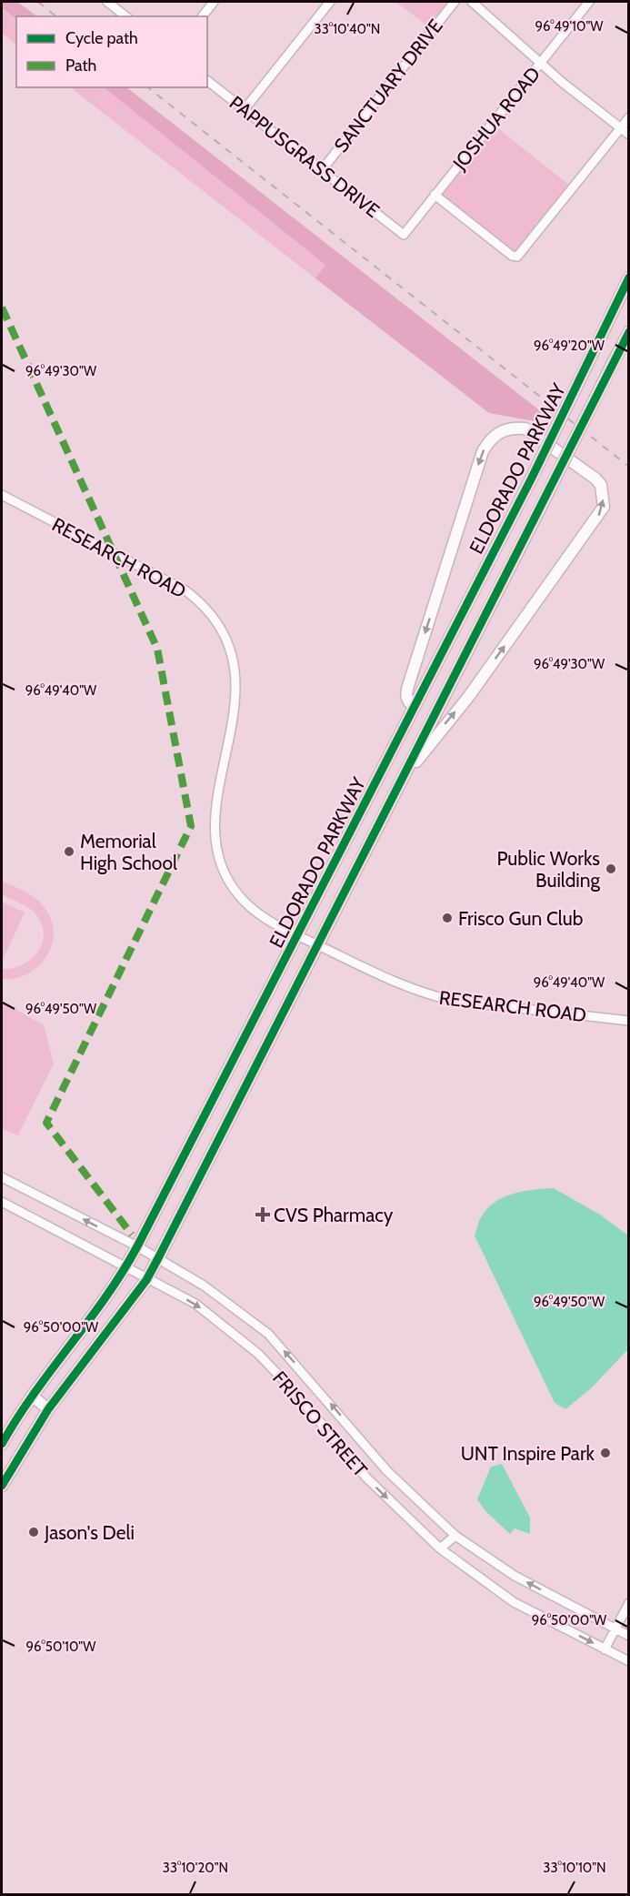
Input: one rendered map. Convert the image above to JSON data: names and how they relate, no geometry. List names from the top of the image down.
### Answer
{
  "streets": {
    "main road": ["ELDORADO PARKWAY"],
    "street": [
      "SANCTUARY DRIVE",
      "JOSHUA ROAD",
      "PAPPUSGRASS DRIVE",
      "RESEARCH ROAD",
      "FRISCO STREET"
    ]
  },
  "crossings": [
    ["SANCTUARY DRIVE", "PAPPUSGRASS DRIVE"],
    ["JOSHUA ROAD", "PAPPUSGRASS DRIVE"],
    ["ELDORADO PARKWAY", "RESEARCH ROAD"],
    ["ELDORADO PARKWAY", "FRISCO STREET"]
  ],
  "places": {
    "other": [
      "Memorial High School",
      "Public Works Building",
      "Frisco Gun Club",
      "UNT Inspire Park",
      "Jason's Deli"
    ],
    "health": ["CVS Pharmacy"]
  },
  "legend": ["Cycle path", "Path"],
  "coordinates": [
    "96°49'10\"W",
    "33°10'40\"N",
    "96°49'20\"W",
    "96°49'30\"W",
    "96°49'40\"W",
    "96°49'50\"W",
    "96°50'00\"W",
    "96°50'10\"W",
    "33°10'20\"N",
    "33°10'10\"N"
  ]
}
